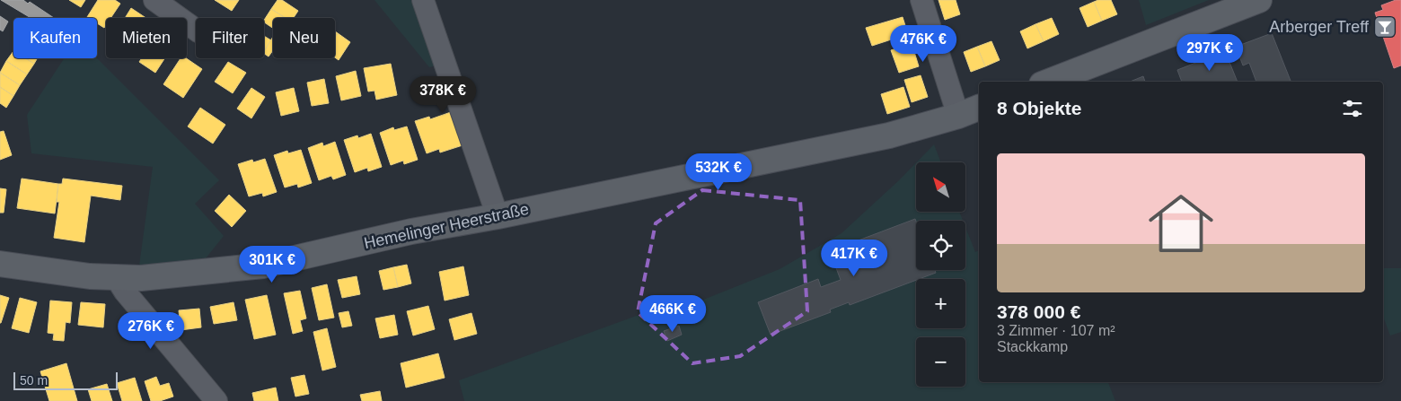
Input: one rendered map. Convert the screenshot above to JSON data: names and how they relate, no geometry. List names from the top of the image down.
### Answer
{
  "streets": {
    "main road": ["Hemelinger Heerstraße"]
  },
  "places": {
    "bar": ["Arberger Treff"]
  },
  "scale_bar": "50 m",
  "north": "top left",
  "page": {
    "chip": [
      "Kaufen",
      "Mieten",
      "Filter",
      "Neu"
    ],
    "price": [
      "476K €",
      "297K €",
      "378K €",
      "532K €",
      "417K €",
      "301K €",
      "466K €",
      "276K €"
    ],
    "heading": "8 Objekte",
    "list": [
      {
        "name": "378 000 €",
        "note": "3 Zimmer · 107 m² · Stackkamp"
      }
    ],
    "map_buttons": ["+", "−"],
    "scale": "50 m"
  }
}
